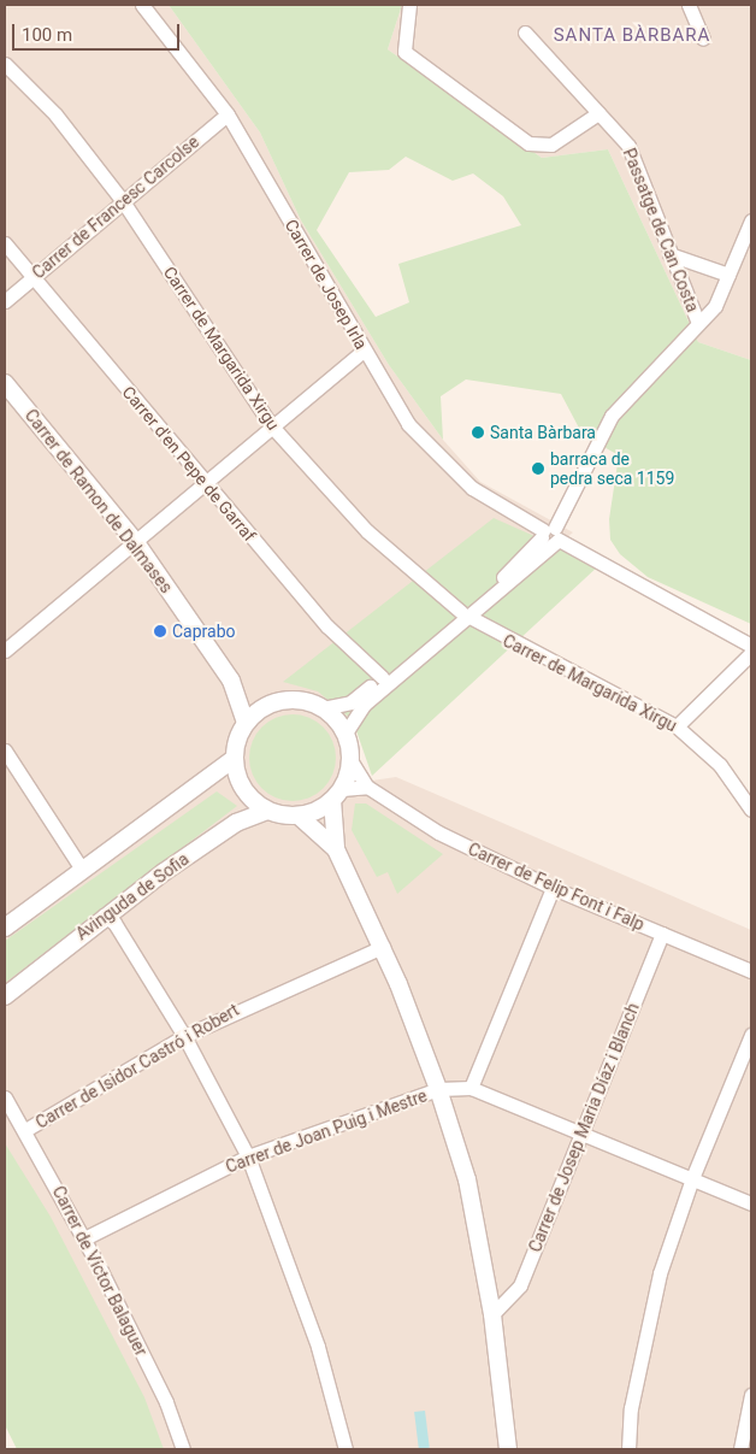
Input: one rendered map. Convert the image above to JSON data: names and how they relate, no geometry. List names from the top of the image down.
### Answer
{
  "streets": {
    "street": [
      "Carrer de Francesc Carcolse",
      "Passatge de Can Costa",
      "Carrer de Josep Irla",
      "Carrer de Margarida Xirgu",
      "Carrer d'en Pepe de Garraf",
      "Carrer de Ramon de Dalmases",
      "Carrer de Felip Font i Falp",
      "Avinguda de Sofia",
      "Carrer de Isidor Castró i Robert",
      "Carrer de Josep Maria Díaz i Blanch",
      "Carrer de Joan Puig i Mestre",
      "Carrer de Víctor Balaguer"
    ]
  },
  "crossings": [
    ["Carrer de Francesc Carcolse", "Carrer de Josep Irla"],
    ["Carrer de Francesc Carcolse", "Carrer de Margarida Xirgu"],
    ["Carrer de Francesc Carcolse", "Carrer d'en Pepe de Garraf"],
    ["Carrer de Ramon de Dalmases", "Carrer de Felip Font i Falp"],
    ["Carrer de Ramon de Dalmases", "Avinguda de Sofia"],
    ["Carrer de Felip Font i Falp", "Avinguda de Sofia"],
    ["Carrer de Felip Font i Falp", "Carrer de Josep Maria Díaz i Blanch"],
    ["Carrer de Isidor Castró i Robert", "Carrer de Víctor Balaguer"],
    ["Carrer de Joan Puig i Mestre", "Carrer de Víctor Balaguer"]
  ],
  "districts": ["SANTA BÀRBARA"],
  "places": ["Santa Bàrbara", "barraca de pedra seca 1159", "Caprabo"],
  "scale_bar": "100 m"
}
